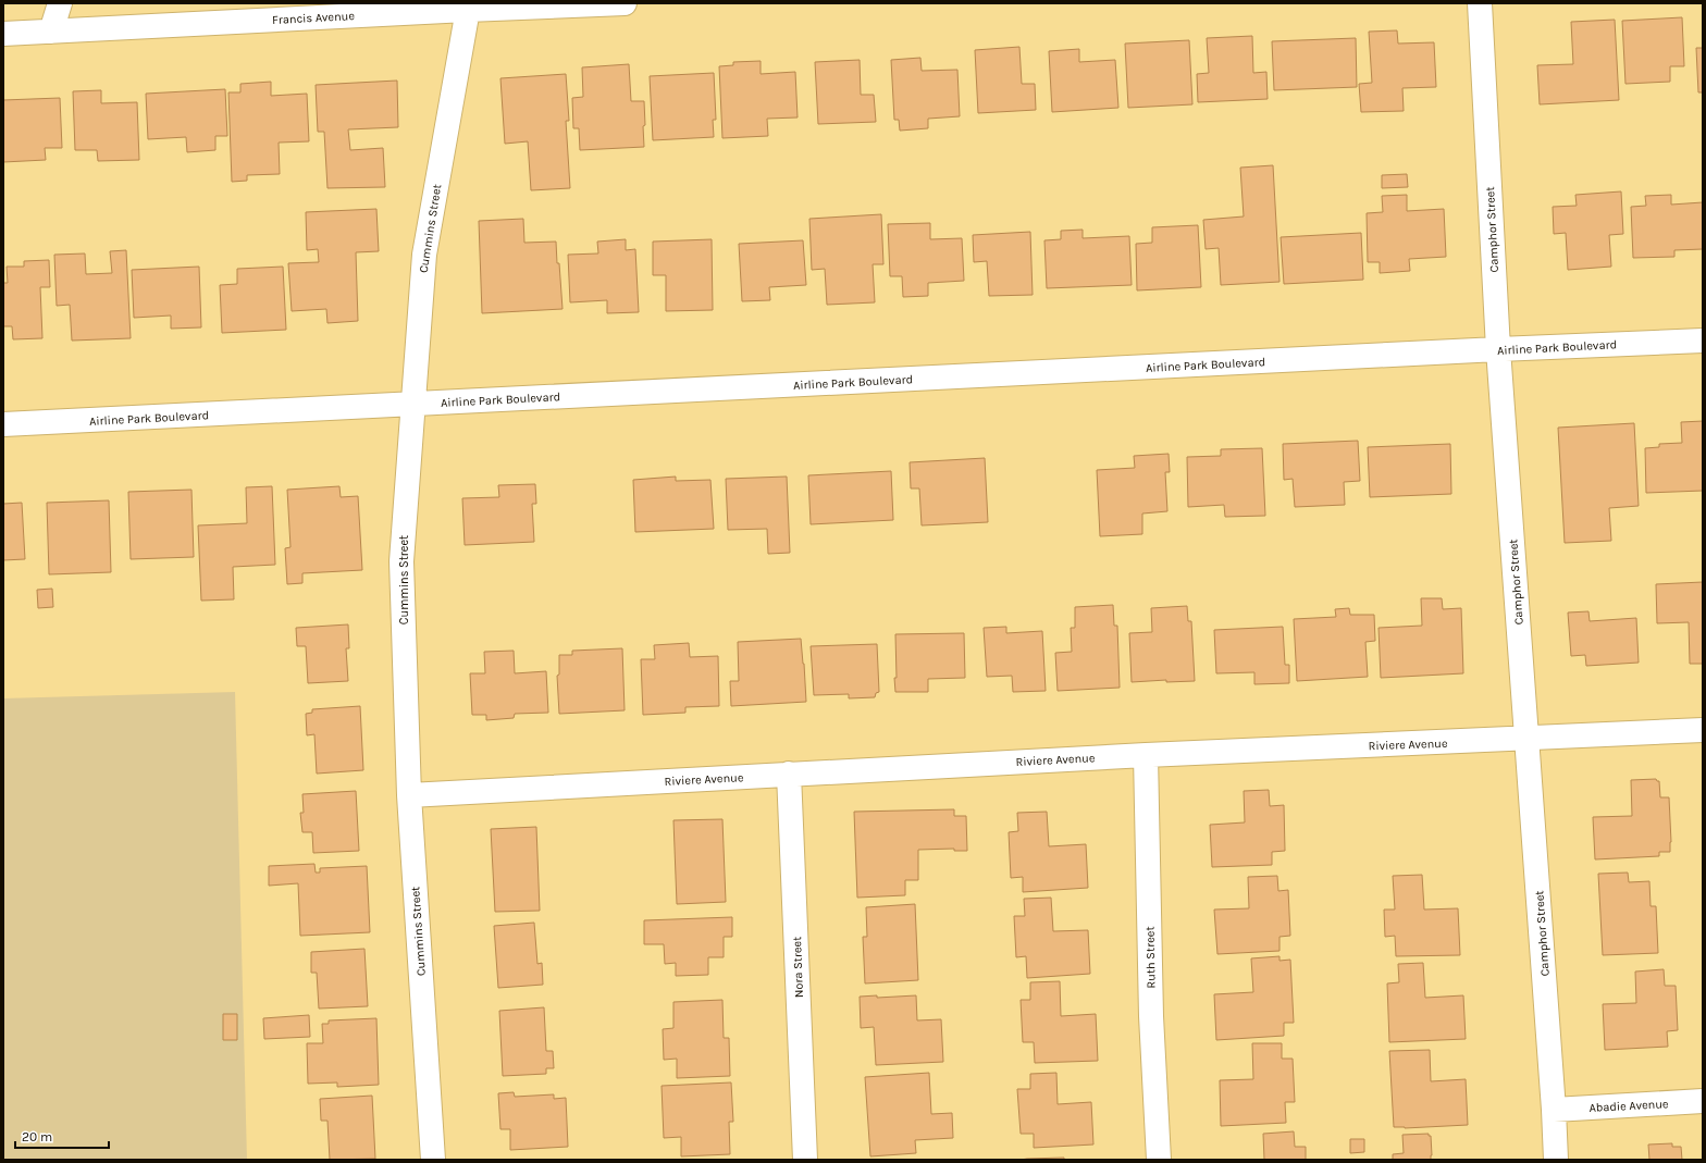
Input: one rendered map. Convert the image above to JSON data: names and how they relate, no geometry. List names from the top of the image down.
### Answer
{
  "streets": {
    "street": [
      "Francis Avenue",
      "Cummins Street",
      "Camphor Street",
      "Airline Park Boulevard",
      "Riviere Avenue",
      "Ruth Street",
      "Nora Street",
      "Abadie Avenue"
    ]
  },
  "crossings": [
    ["Francis Avenue", "Cummins Street"],
    ["Cummins Street", "Airline Park Boulevard"],
    ["Cummins Street", "Riviere Avenue"],
    ["Camphor Street", "Airline Park Boulevard"],
    ["Camphor Street", "Riviere Avenue"],
    ["Camphor Street", "Abadie Avenue"],
    ["Riviere Avenue", "Ruth Street"],
    ["Riviere Avenue", "Nora Street"]
  ],
  "scale_bar": "20 m"
}
